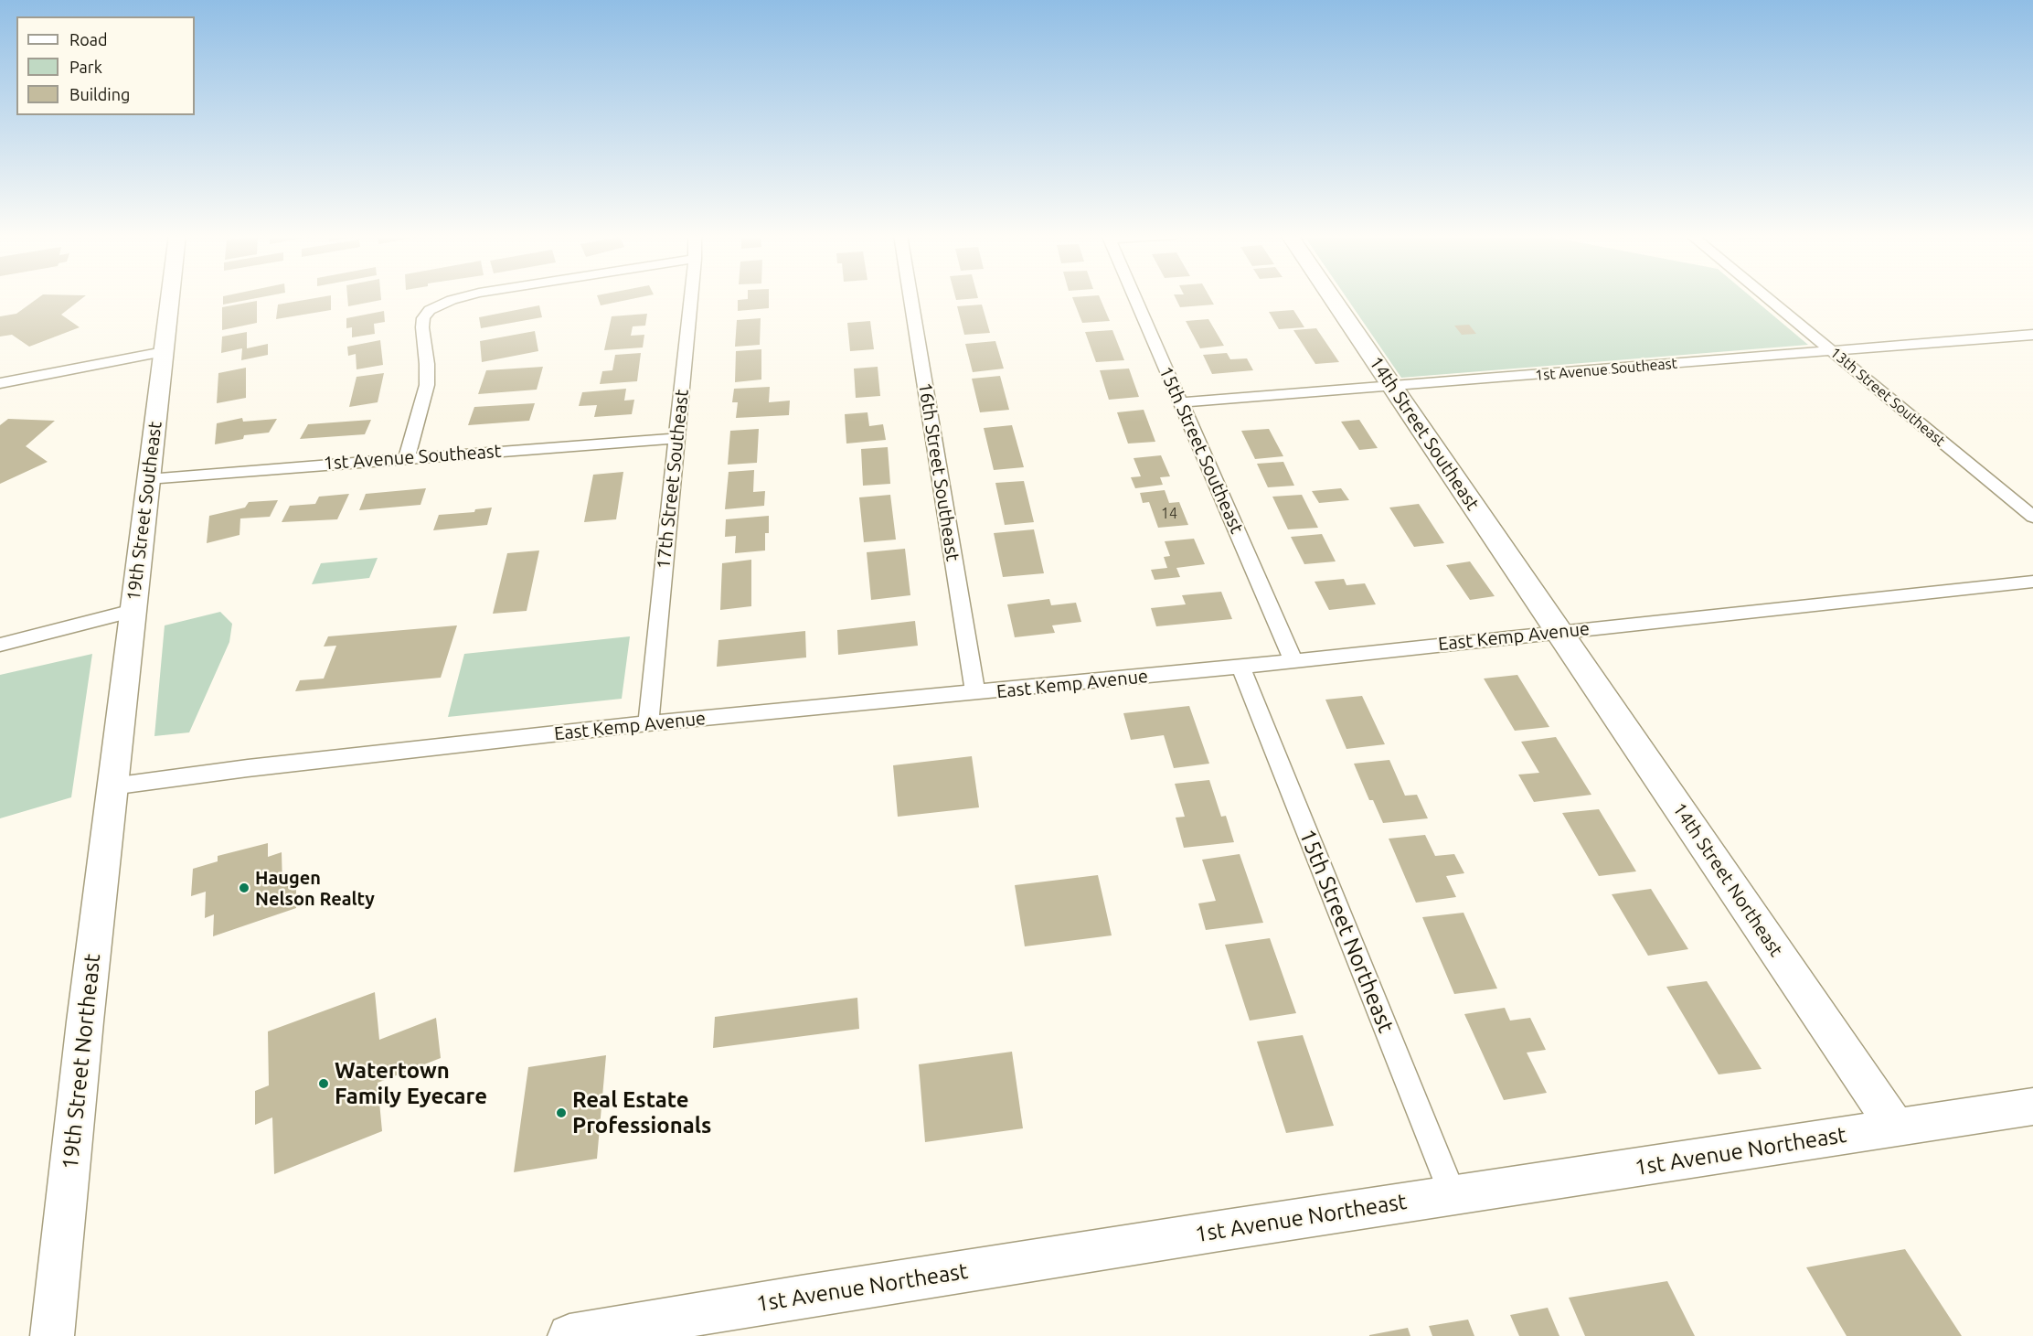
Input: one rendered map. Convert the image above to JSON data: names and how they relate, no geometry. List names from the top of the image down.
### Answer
{
  "streets": {
    "main road": [
      "14th Street Southeast",
      "19th Street Southeast",
      "14th Street Northeast",
      "19th Street Northeast",
      "1st Avenue Northeast"
    ],
    "street": [
      "1st Avenue Southeast",
      "13th Street Southeast",
      "15th Street Southeast",
      "16th Street Southeast",
      "17th Street Southeast",
      "East Kemp Avenue",
      "15th Street Northeast"
    ]
  },
  "crossings": [
    ["1st Avenue Southeast", "13th Street Southeast"],
    ["1st Avenue Southeast", "14th Street Southeast"],
    ["1st Avenue Southeast", "15th Street Southeast"],
    ["1st Avenue Southeast", "17th Street Southeast"],
    ["1st Avenue Southeast", "19th Street Southeast"],
    ["14th Street Southeast", "East Kemp Avenue"],
    ["14th Street Southeast", "14th Street Northeast"],
    ["15th Street Southeast", "East Kemp Avenue"],
    ["16th Street Southeast", "East Kemp Avenue"],
    ["17th Street Southeast", "East Kemp Avenue"],
    ["19th Street Southeast", "East Kemp Avenue"],
    ["19th Street Southeast", "19th Street Northeast"],
    ["East Kemp Avenue", "14th Street Northeast"],
    ["East Kemp Avenue", "15th Street Northeast"],
    ["East Kemp Avenue", "19th Street Northeast"],
    ["14th Street Northeast", "1st Avenue Northeast"],
    ["15th Street Northeast", "1st Avenue Northeast"]
  ],
  "places": ["Haugen Nelson Realty", "Watertown Family Eyecare", "Real Estate Professionals"],
  "house_numbers": ["14"],
  "legend": ["Road", "Park", "Building"]
}
